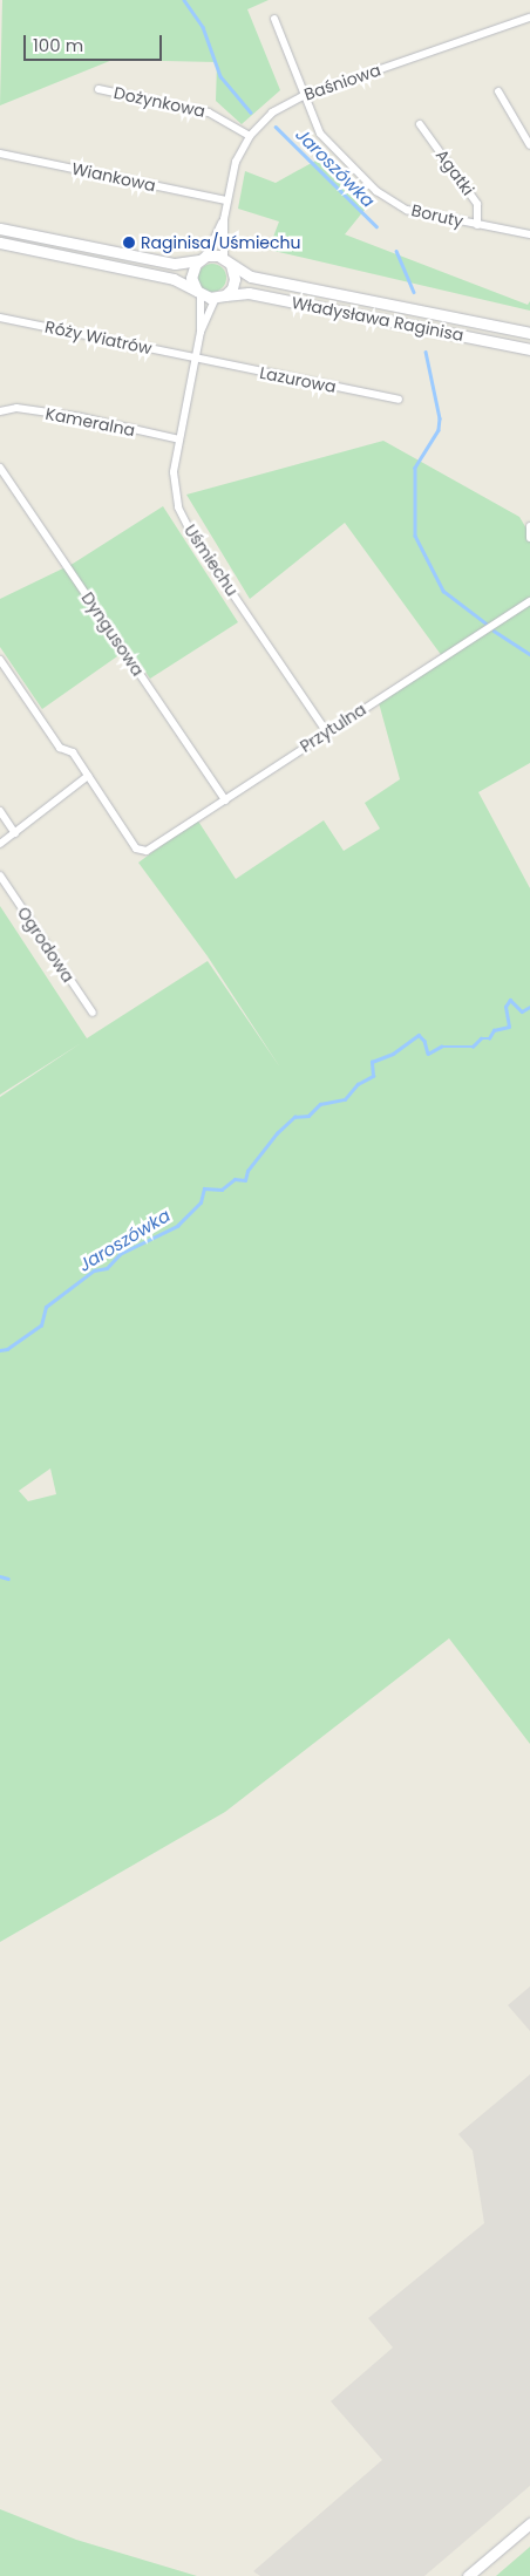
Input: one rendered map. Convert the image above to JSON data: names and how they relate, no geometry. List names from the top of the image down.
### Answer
{
  "streets": {
    "main road": ["Władysława Raginisa"],
    "street": [
      "Baśniowa",
      "Dożynkowa",
      "Agatki",
      "Wiankowa",
      "Boruty",
      "Róży Wiatrów",
      "Lazurowa",
      "Kameralna",
      "Uśmiechu",
      "Dyngusowa",
      "Przytulna",
      "Ogrodowa"
    ]
  },
  "crossings": [
    ["Baśniowa", "Dożynkowa"],
    ["Baśniowa", "Wiankowa"],
    ["Baśniowa", "Boruty"],
    ["Baśniowa", "Władysława Raginisa"],
    ["Baśniowa", "Uśmiechu"],
    ["Agatki", "Boruty"],
    ["Władysława Raginisa", "Uśmiechu"],
    ["Róży Wiatrów", "Lazurowa"],
    ["Róży Wiatrów", "Uśmiechu"],
    ["Lazurowa", "Uśmiechu"],
    ["Kameralna", "Uśmiechu"],
    ["Uśmiechu", "Przytulna"],
    ["Dyngusowa", "Przytulna"]
  ],
  "water": ["Jaroszówka"],
  "places": ["Raginisa/Uśmiechu"],
  "scale_bar": "100 m"
}
